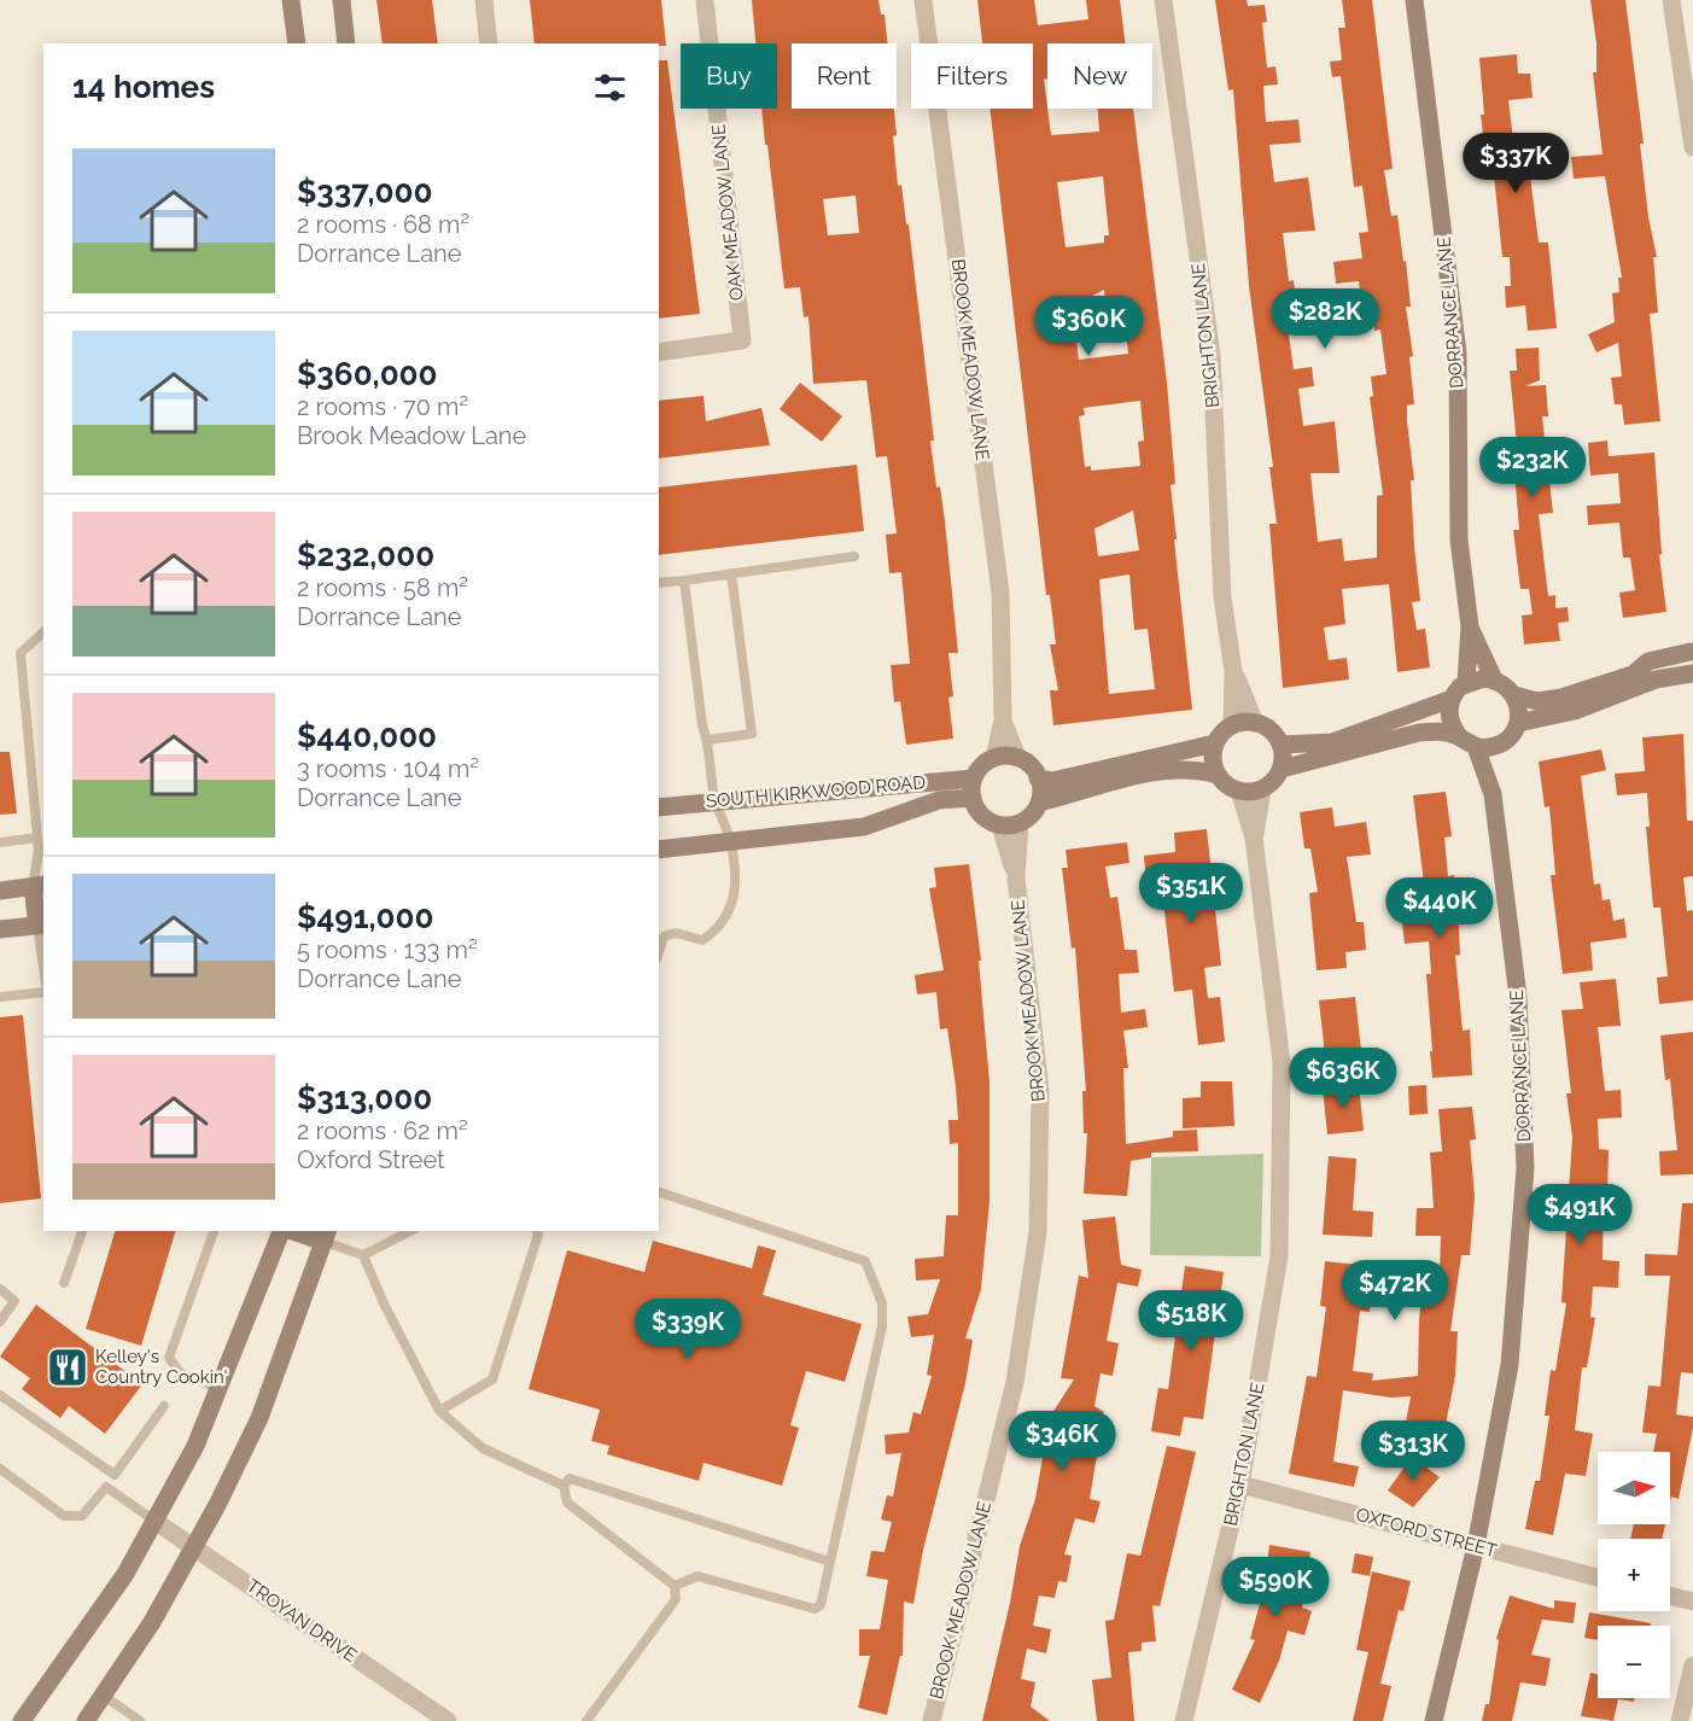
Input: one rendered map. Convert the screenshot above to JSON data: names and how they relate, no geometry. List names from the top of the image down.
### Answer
{
  "streets": {
    "main road": ["DORRANCE LANE", "SOUTH KIRKWOOD ROAD"],
    "street": [
      "OAK MEADOW LANE",
      "BRIGHTON LANE",
      "BROOK MEADOW LANE",
      "OXFORD STREET",
      "TROYAN DRIVE"
    ]
  },
  "crossings": [
    ["DORRANCE LANE", "OXFORD STREET"],
    ["BRIGHTON LANE", "OXFORD STREET"],
    ["BROOK MEADOW LANE", "SOUTH KIRKWOOD ROAD"]
  ],
  "places": {
    "restaurant": ["Kelley's Country Cookin'"]
  },
  "north": "right",
  "page": {
    "chip": [
      "Buy",
      "Rent",
      "Filters",
      "New"
    ],
    "heading": "14 homes",
    "list": [
      {
        "name": "$337,000",
        "note": "2 rooms · 68 m² · Dorrance Lane"
      },
      {
        "name": "$360,000",
        "note": "2 rooms · 70 m² · Brook Meadow Lane"
      },
      {
        "name": "$232,000",
        "note": "2 rooms · 58 m² · Dorrance Lane"
      },
      {
        "name": "$440,000",
        "note": "3 rooms · 104 m² · Dorrance Lane"
      },
      {
        "name": "$491,000",
        "note": "5 rooms · 133 m² · Dorrance Lane"
      },
      {
        "name": "$313,000",
        "note": "2 rooms · 62 m² · Oxford Street"
      }
    ],
    "price": [
      "$337K",
      "$282K",
      "$360K",
      "$232K",
      "$351K",
      "$440K",
      "$636K",
      "$491K",
      "$472K",
      "$518K",
      "$339K",
      "$346K",
      "$313K",
      "$590K"
    ],
    "map_buttons": ["+", "−"]
  }
}
